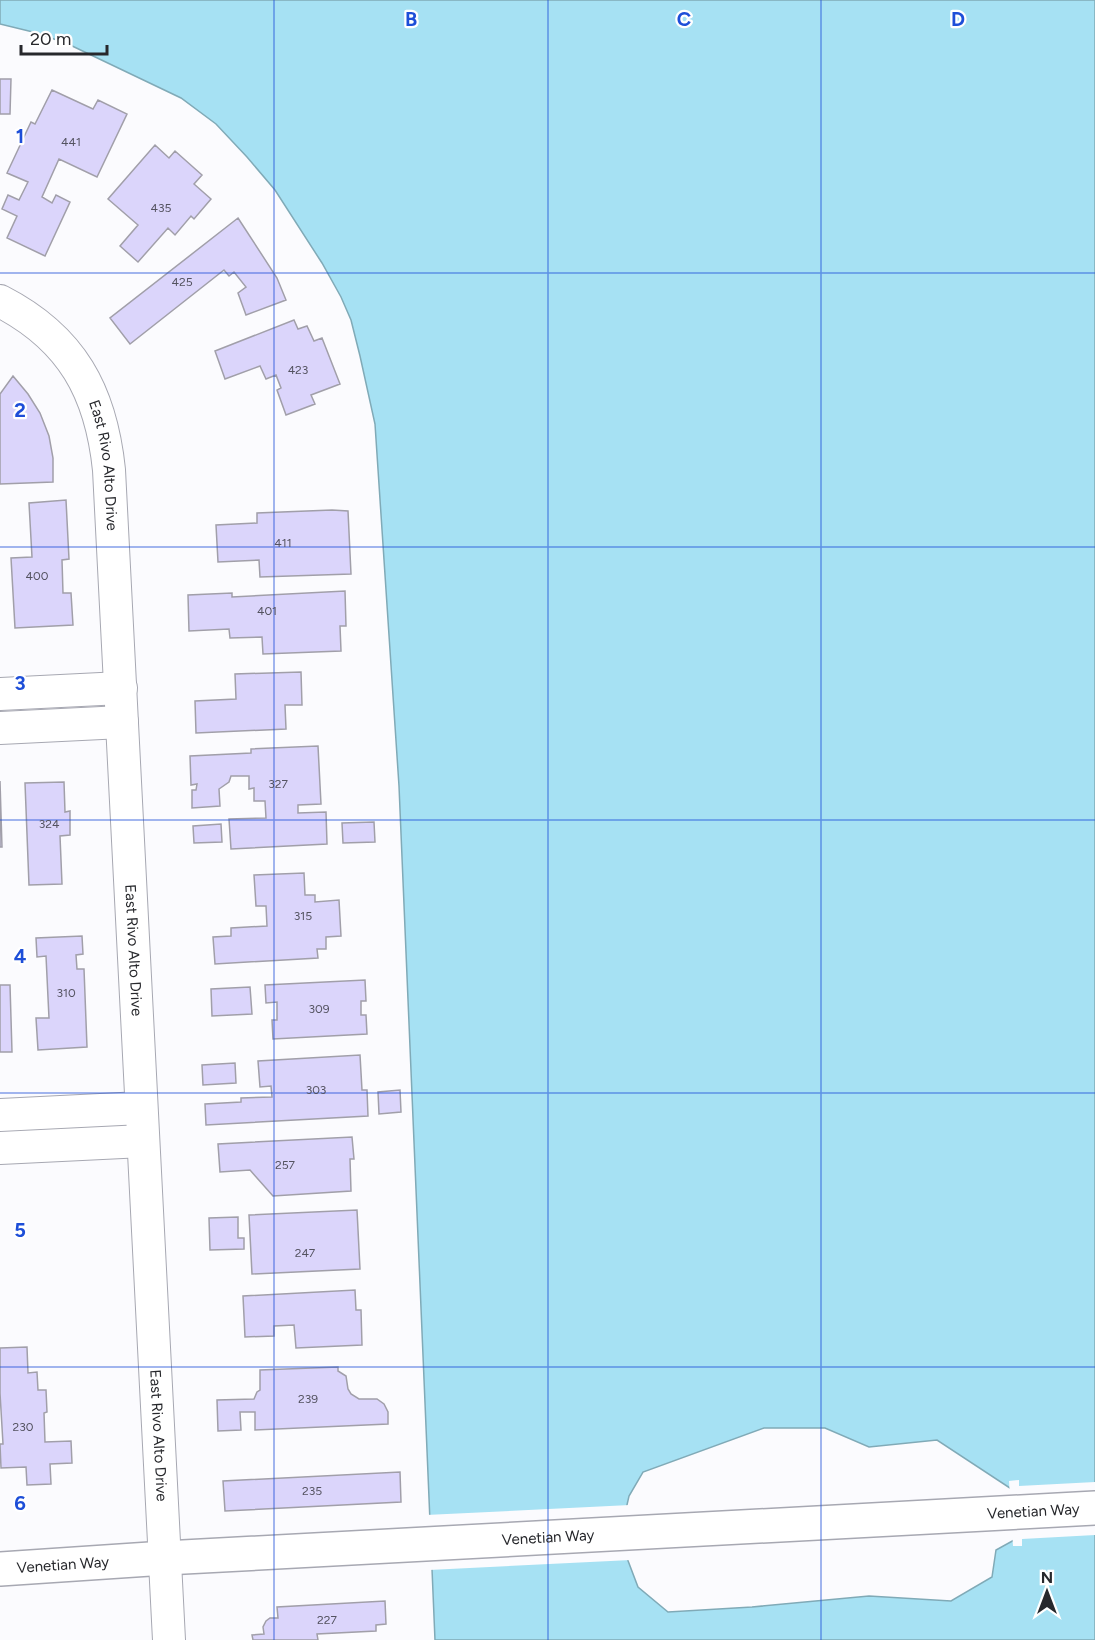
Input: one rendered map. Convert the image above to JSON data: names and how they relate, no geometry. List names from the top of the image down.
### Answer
{
  "streets": {
    "main road": ["Venetian Way"],
    "street": ["East Rivo Alto Drive"]
  },
  "crossings": [
    ["East Rivo Alto Drive", "Venetian Way"]
  ],
  "house_numbers": [
    "441",
    "435",
    "425",
    "423",
    "411",
    "400",
    "401",
    "327",
    "324",
    "315",
    "310",
    "309",
    "303",
    "257",
    "247",
    "239",
    "230",
    "235",
    "227"
  ],
  "scale_bar": "20 m",
  "north": "top",
  "grid": {
    "columns": ["B", "C", "D"],
    "rows": [
      "1",
      "2",
      "3",
      "4",
      "5",
      "6"
    ]
  }
}
